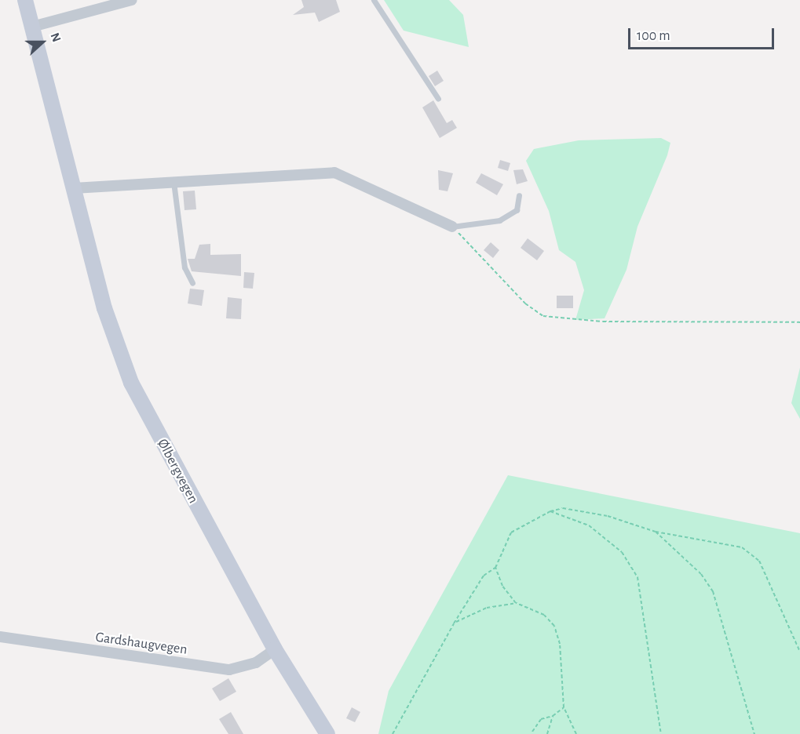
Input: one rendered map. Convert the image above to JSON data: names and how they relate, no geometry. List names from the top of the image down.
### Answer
{
  "streets": {
    "main road": ["Ølbergvegen"],
    "street": ["Gardshaugvegen"]
  },
  "crossings": [
    ["Ølbergvegen", "Gardshaugvegen"]
  ],
  "scale_bar": "100 m",
  "north": "right"
}
